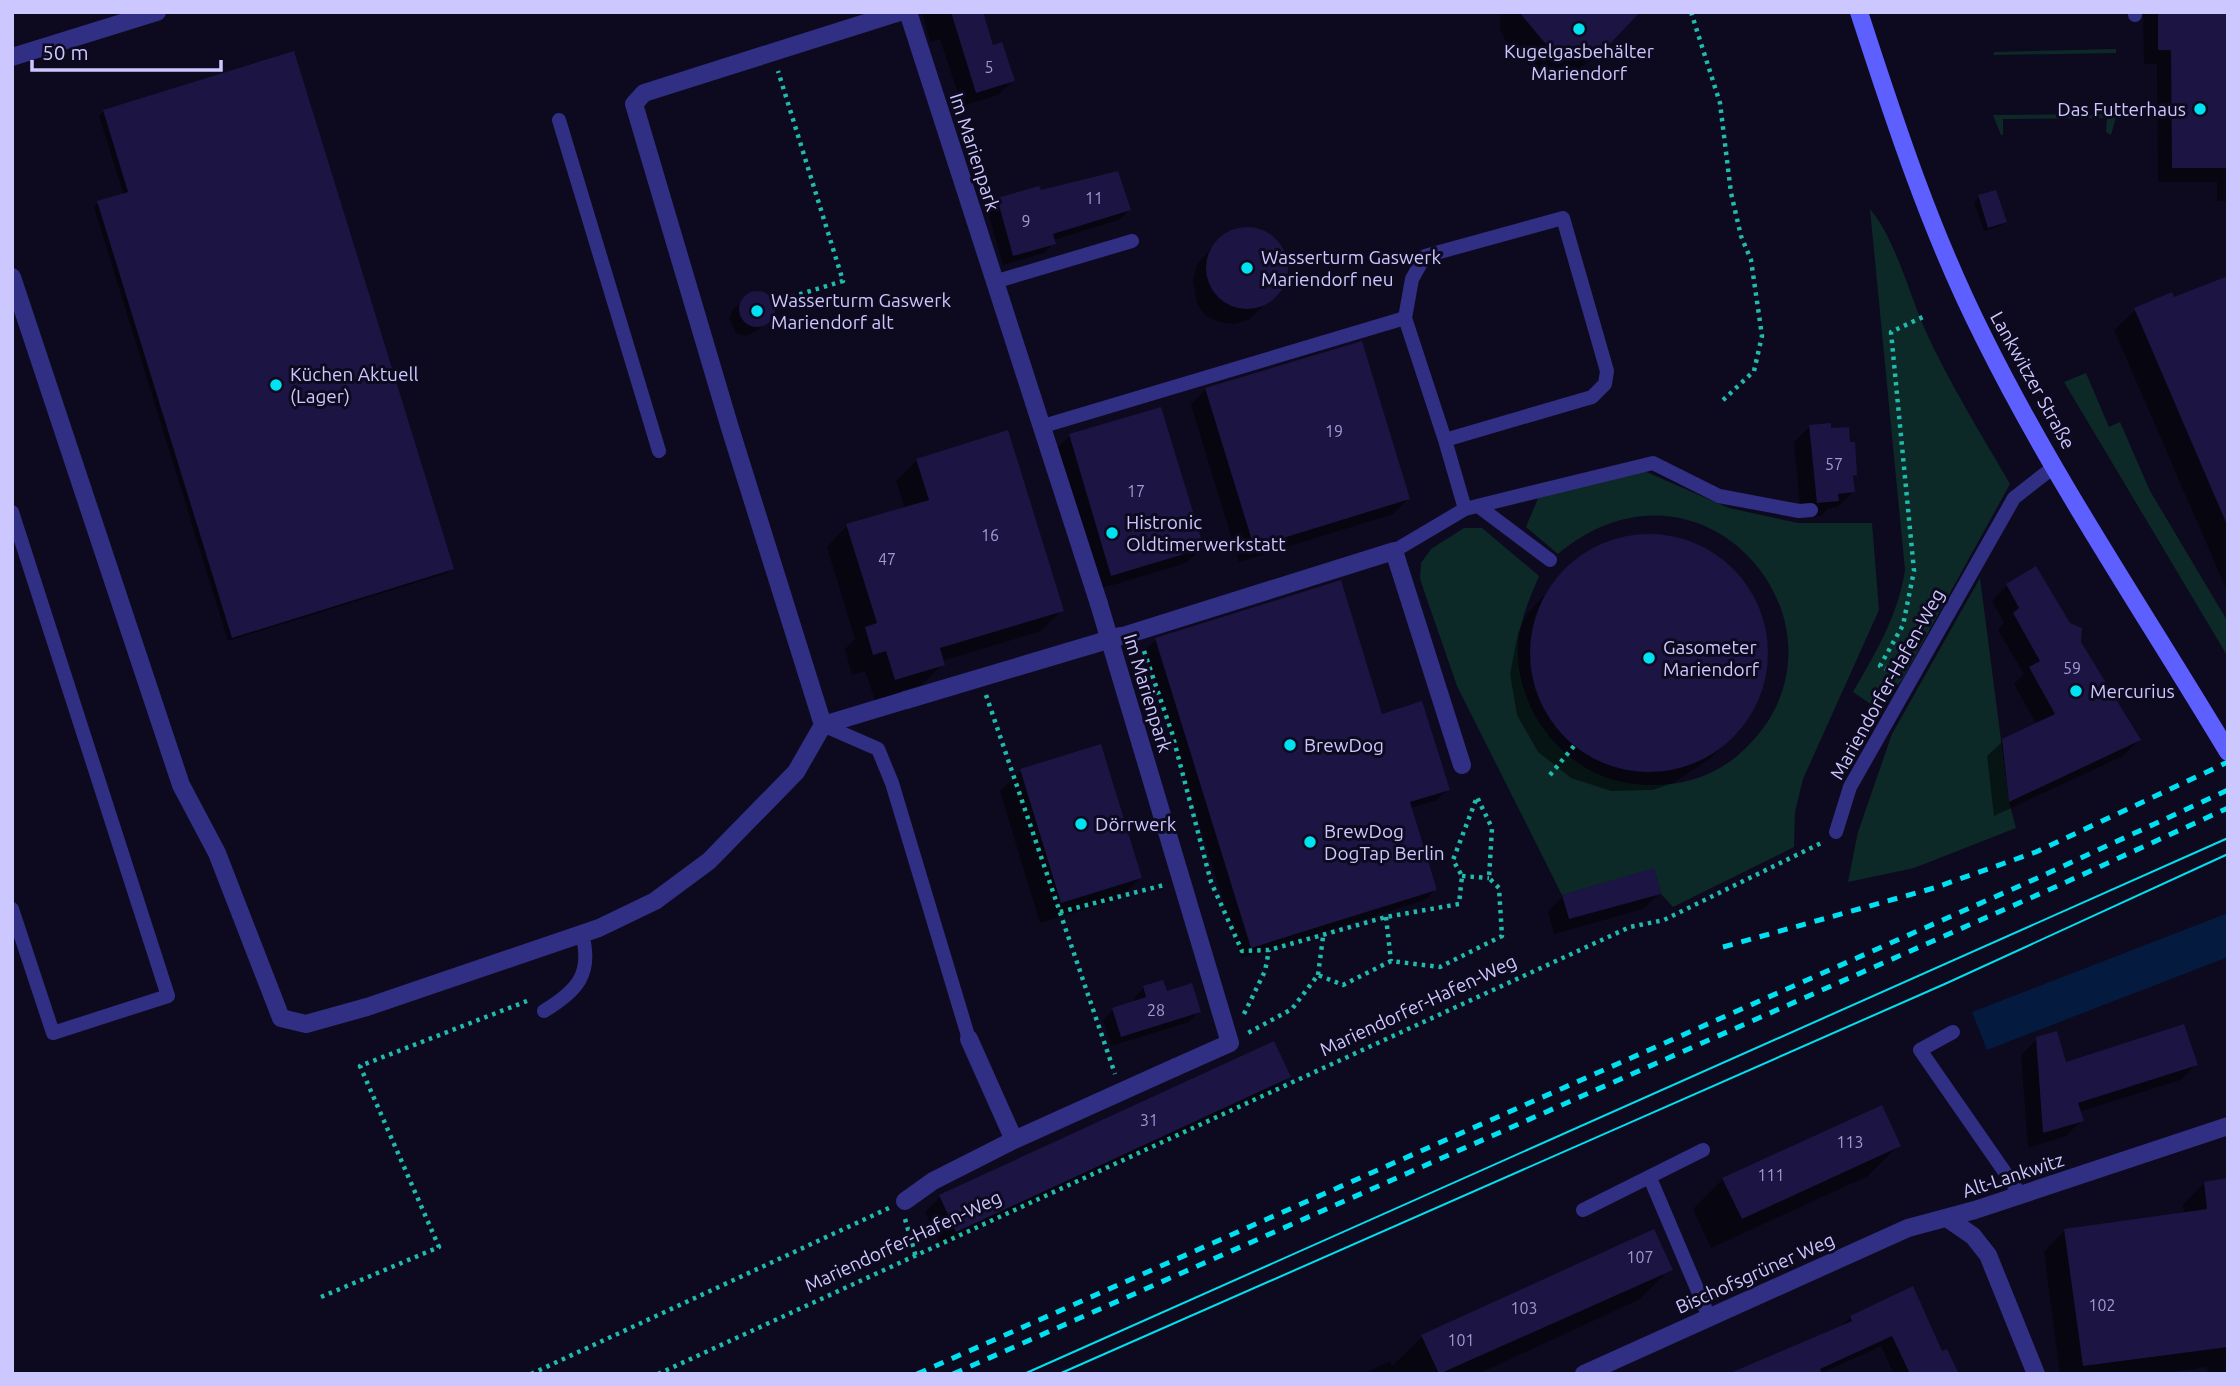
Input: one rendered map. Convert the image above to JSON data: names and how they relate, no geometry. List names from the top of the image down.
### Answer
{
  "streets": {
    "main road": ["Lankwitzer Straße"],
    "street": ["Im Marienpark", "Alt-Lankwitz", "Bischofsgrüner Weg"],
    "lane": ["Mariendorfer-Hafen-Weg"]
  },
  "crossings": [
    ["Lankwitzer Straße", "Mariendorfer-Hafen-Weg"],
    ["Alt-Lankwitz", "Bischofsgrüner Weg"]
  ],
  "places": [
    "Kugelgasbehälter Mariendorf",
    "Das Futterhaus",
    "Wasserturm Gaswerk Mariendorf neu",
    "Wasserturm Gaswerk Mariendorf alt",
    "Küchen Aktuell (Lager)",
    "Histronic Oldtimerwerkstatt",
    "Gasometer Mariendorf",
    "Mercurius",
    "BrewDog",
    "Dörrwerk",
    "BrewDog DogTap Berlin"
  ],
  "house_numbers": [
    "5",
    "11",
    "9",
    "19",
    "57",
    "17",
    "16",
    "47",
    "59",
    "28",
    "31",
    "113",
    "111",
    "107",
    "102",
    "103",
    "101"
  ],
  "scale_bar": "50 m"
}
